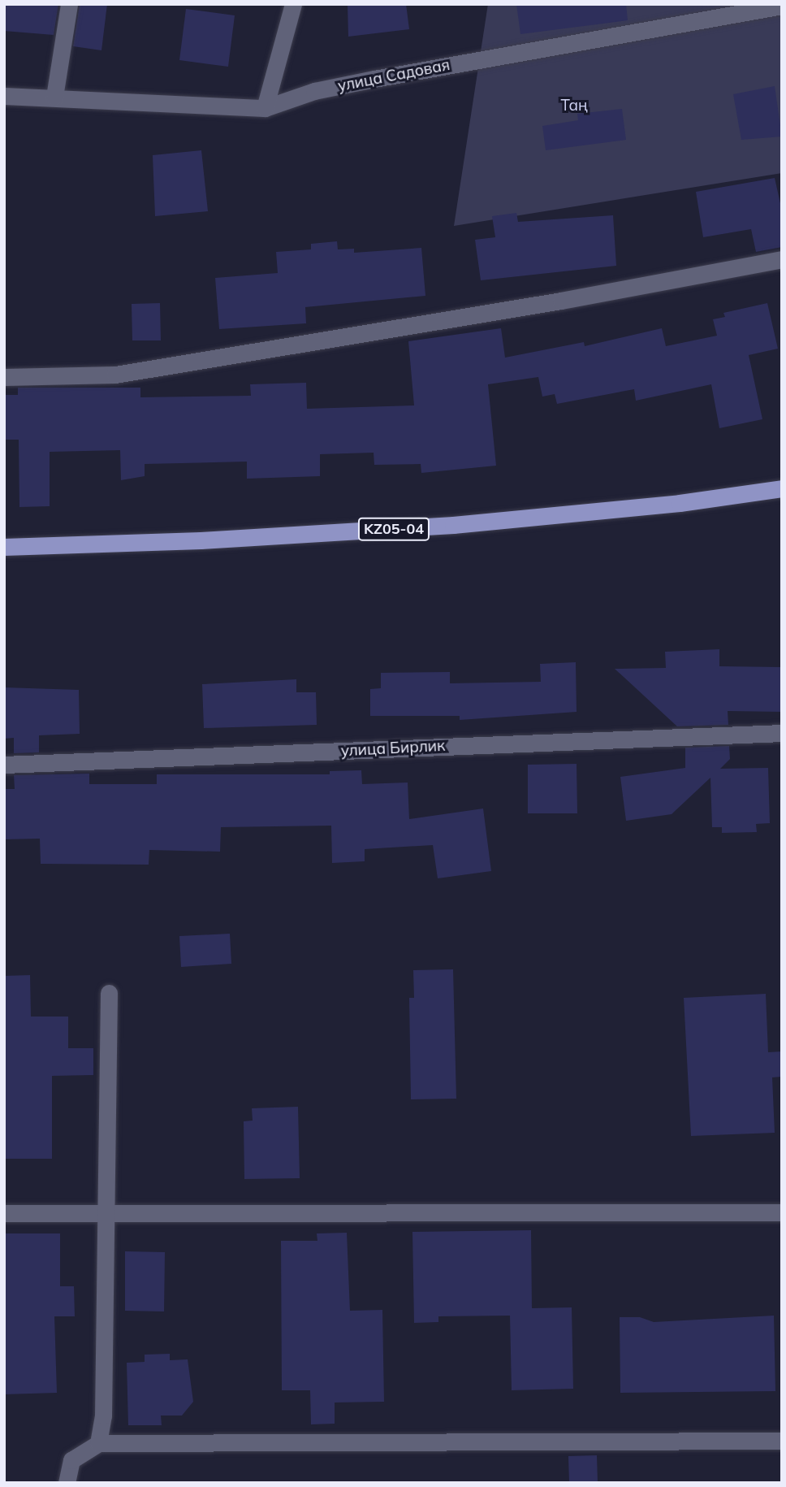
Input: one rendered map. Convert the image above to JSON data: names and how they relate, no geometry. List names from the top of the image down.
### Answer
{
  "streets": {
    "main road": ["KZ05-04"],
    "street": ["улица Садовая", "улица Бирлик"]
  },
  "parks": ["Таң"]
}
